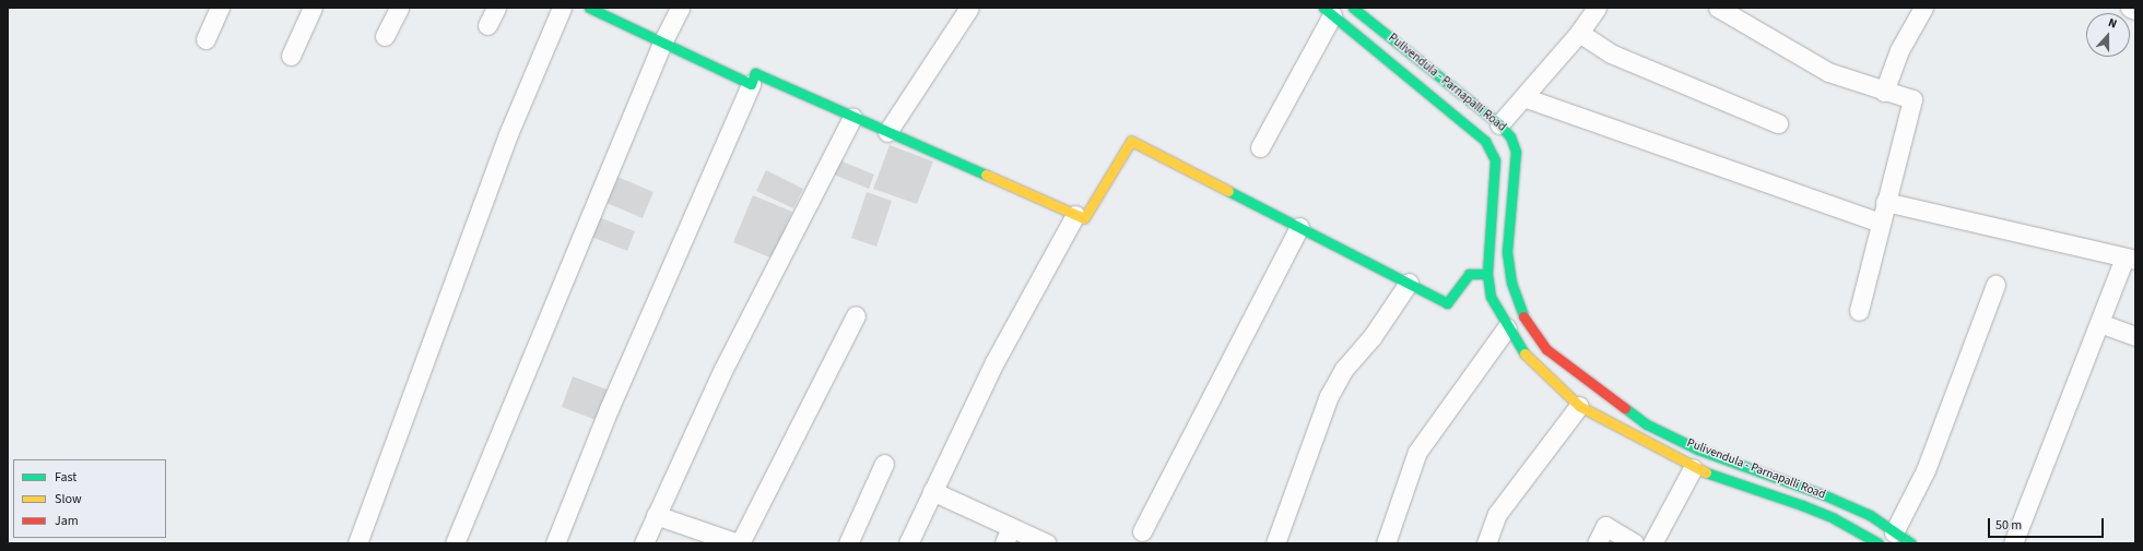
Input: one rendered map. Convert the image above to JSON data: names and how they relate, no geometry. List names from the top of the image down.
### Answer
{
  "streets": {
    "main road": ["Pulivendula - Parnapalli Road"]
  },
  "legend": ["Fast", "Slow", "Jam"],
  "scale_bar": "50 m",
  "north": "top"
}
